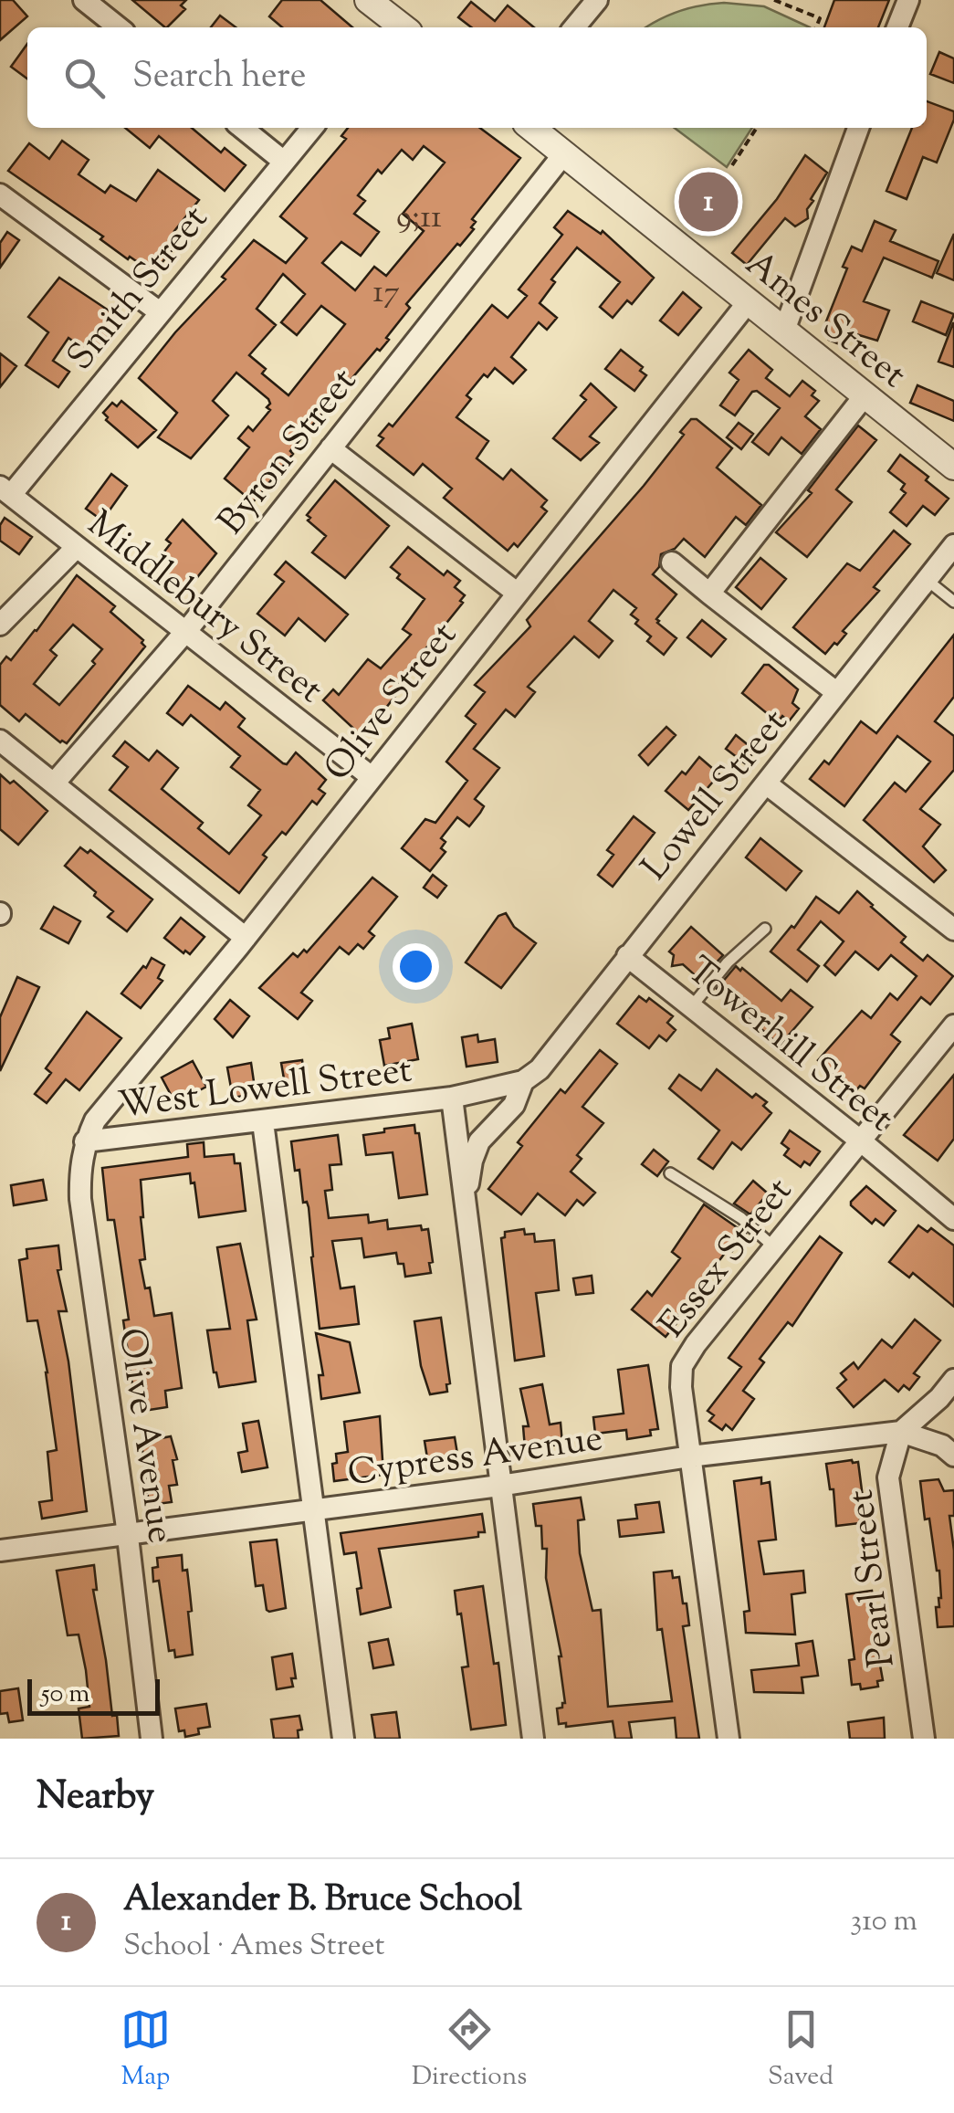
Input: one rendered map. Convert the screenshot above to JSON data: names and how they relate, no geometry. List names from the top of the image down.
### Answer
{
  "streets": {
    "street": [
      "Smith Street",
      "Ames Street",
      "Byron Street",
      "Middlebury Street",
      "Olive Street",
      "Lowell Street",
      "Towerhill Street",
      "West Lowell Street",
      "Essex Street",
      "Olive Avenue",
      "Cypress Avenue",
      "Pearl Street"
    ]
  },
  "crossings": [
    ["Smith Street", "Middlebury Street"],
    ["Ames Street", "Byron Street"],
    ["Ames Street", "Olive Street"],
    ["Byron Street", "Middlebury Street"],
    ["Middlebury Street", "Olive Street"],
    ["Olive Street", "West Lowell Street"],
    ["Olive Street", "Olive Avenue"],
    ["Lowell Street", "Towerhill Street"],
    ["Lowell Street", "West Lowell Street"],
    ["Lowell Street", "Cypress Avenue"],
    ["Towerhill Street", "Essex Street"],
    ["West Lowell Street", "Olive Avenue"],
    ["Essex Street", "Cypress Avenue"],
    ["Olive Avenue", "Cypress Avenue"],
    ["Cypress Avenue", "Pearl Street"]
  ],
  "house_numbers": ["9;11", "17"],
  "scale_bar": "50 m",
  "page": {
    "search": "Search here",
    "pins": "1",
    "scale": "50 m",
    "heading": "Nearby",
    "list": [
      {
        "mark": "1",
        "name": "Alexander B. Bruce School",
        "note": "School · Ames Street",
        "value": "310 m"
      }
    ],
    "nav": ["Map", "Directions", "Saved"]
  }
}
